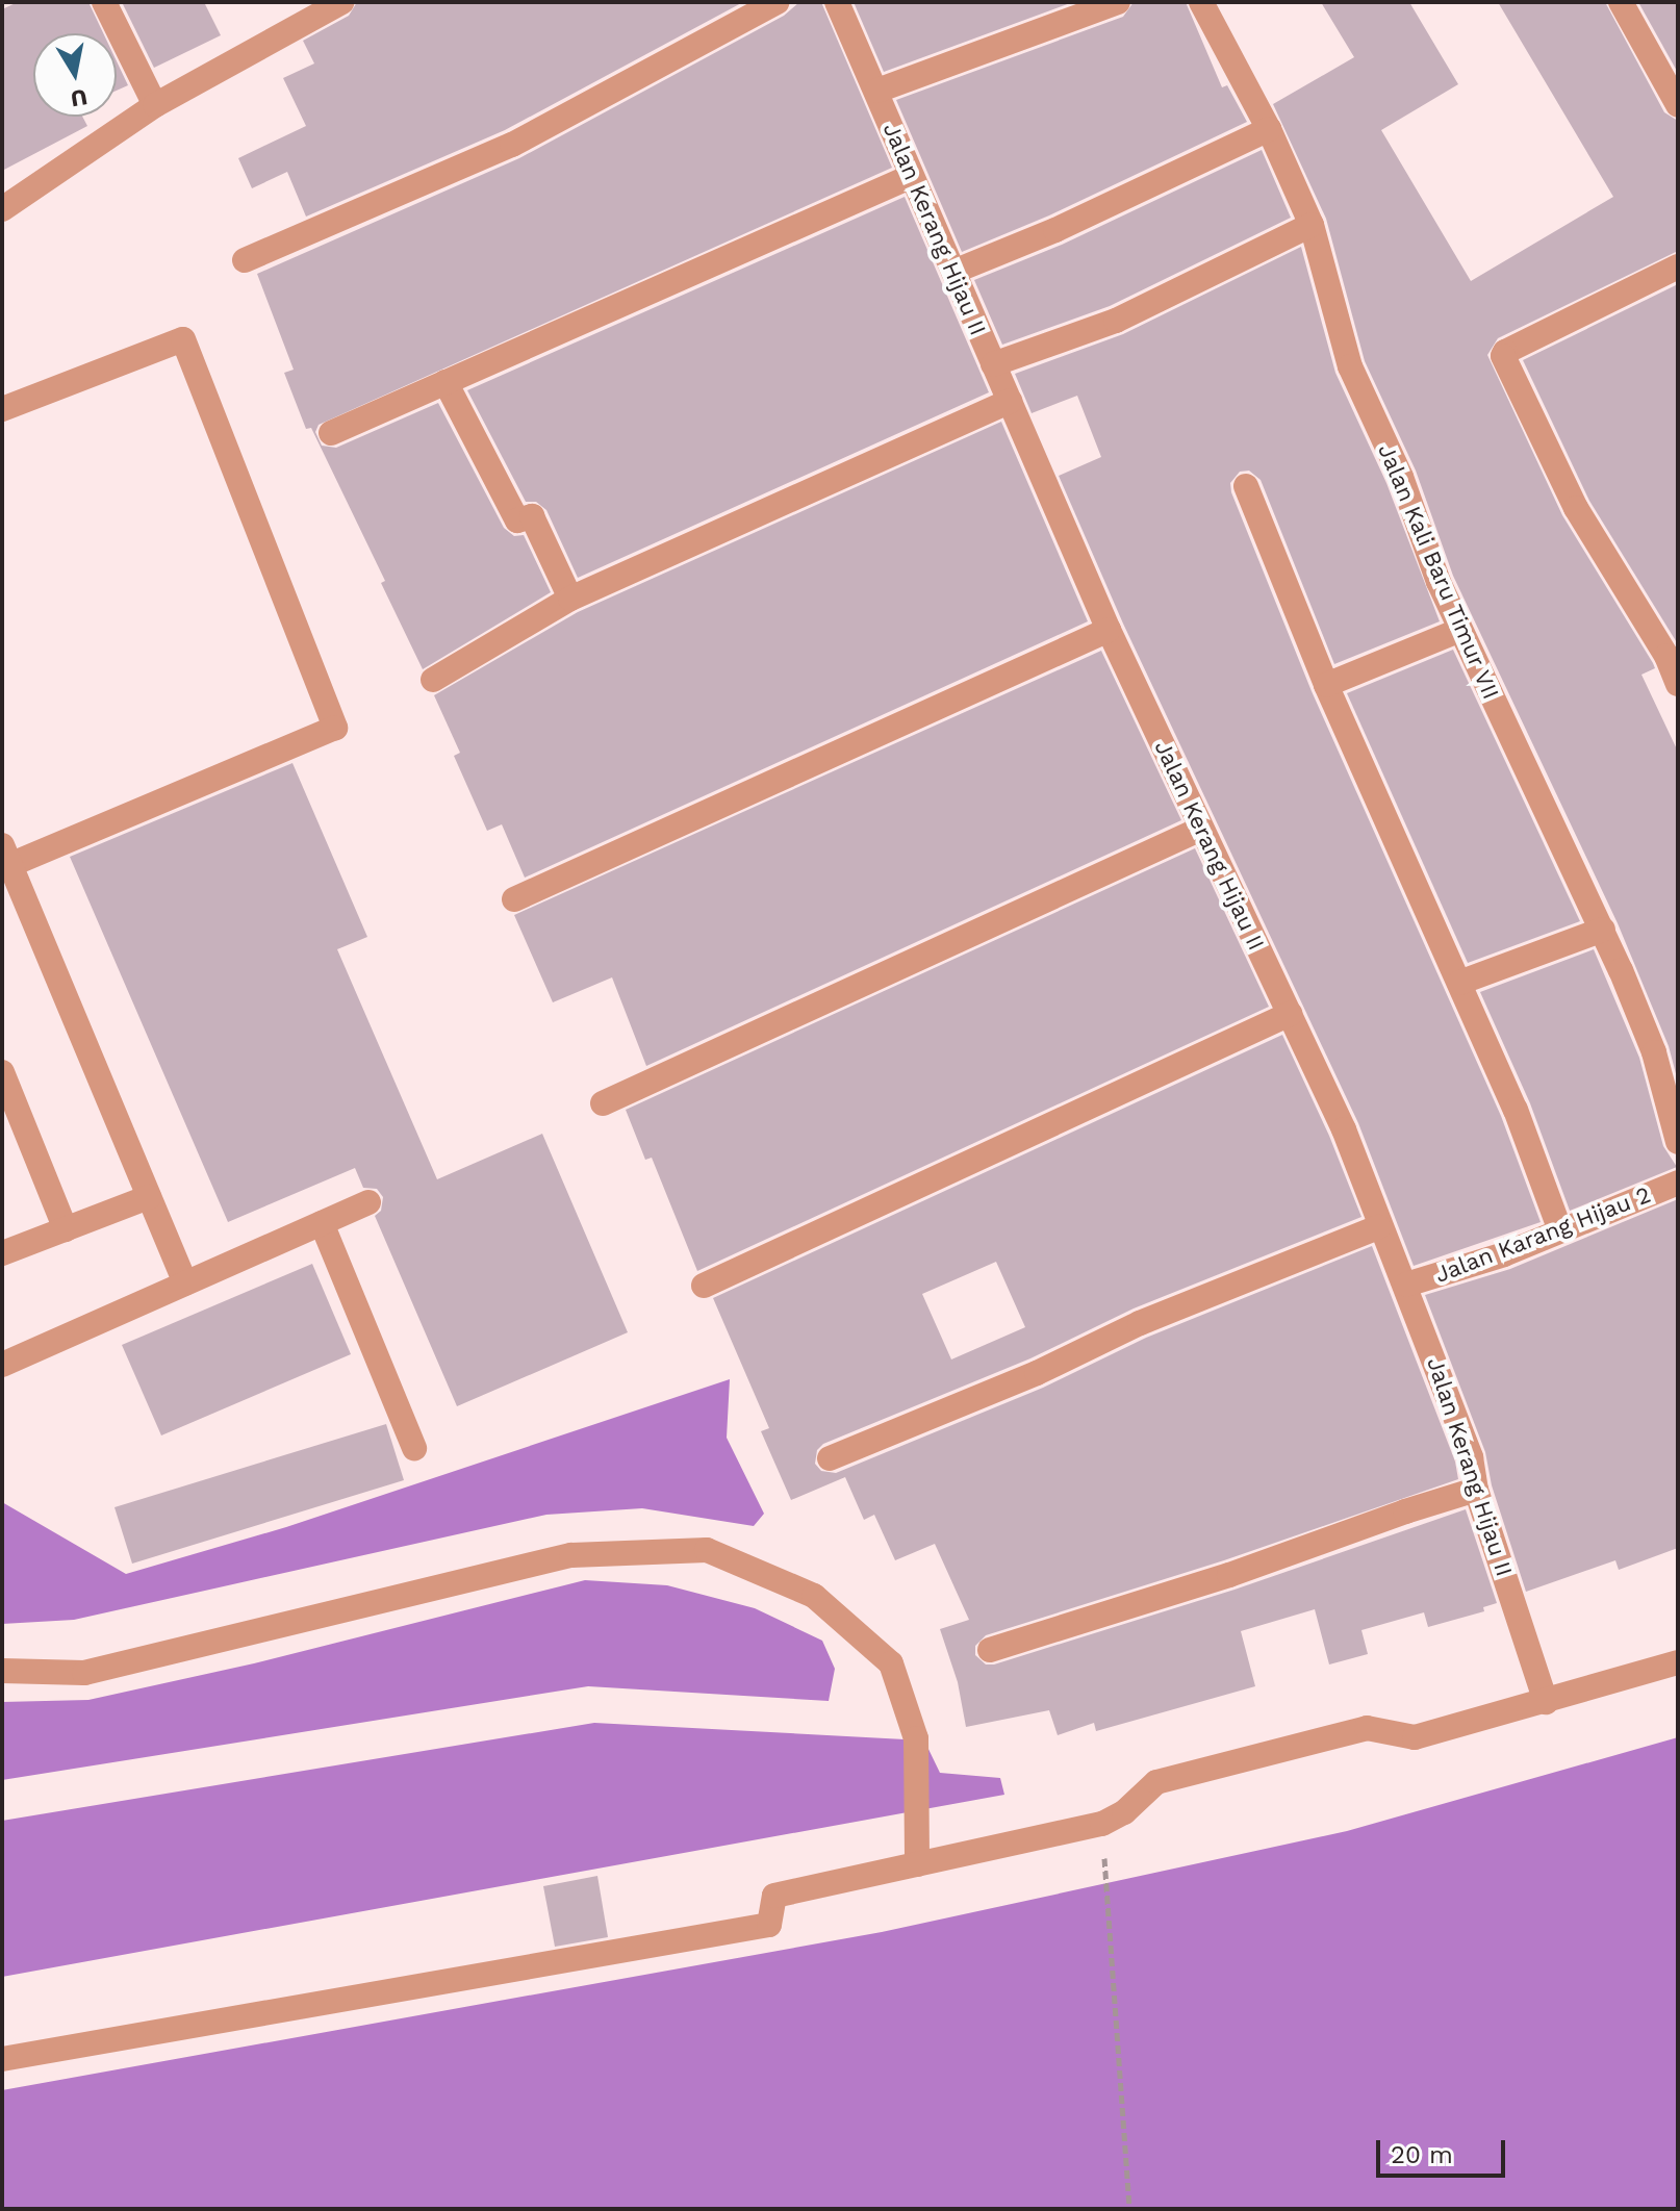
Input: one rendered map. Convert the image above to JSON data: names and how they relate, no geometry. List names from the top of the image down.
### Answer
{
  "streets": {
    "street": ["Jalan Kerang Hijau II", "Jalan Kali Baru Timur VII", "Jalan Karang Hijau 2"]
  },
  "crossings": [
    ["Jalan Kerang Hijau II", "Jalan Karang Hijau 2"]
  ],
  "scale_bar": "20 m",
  "north": "bottom"
}
